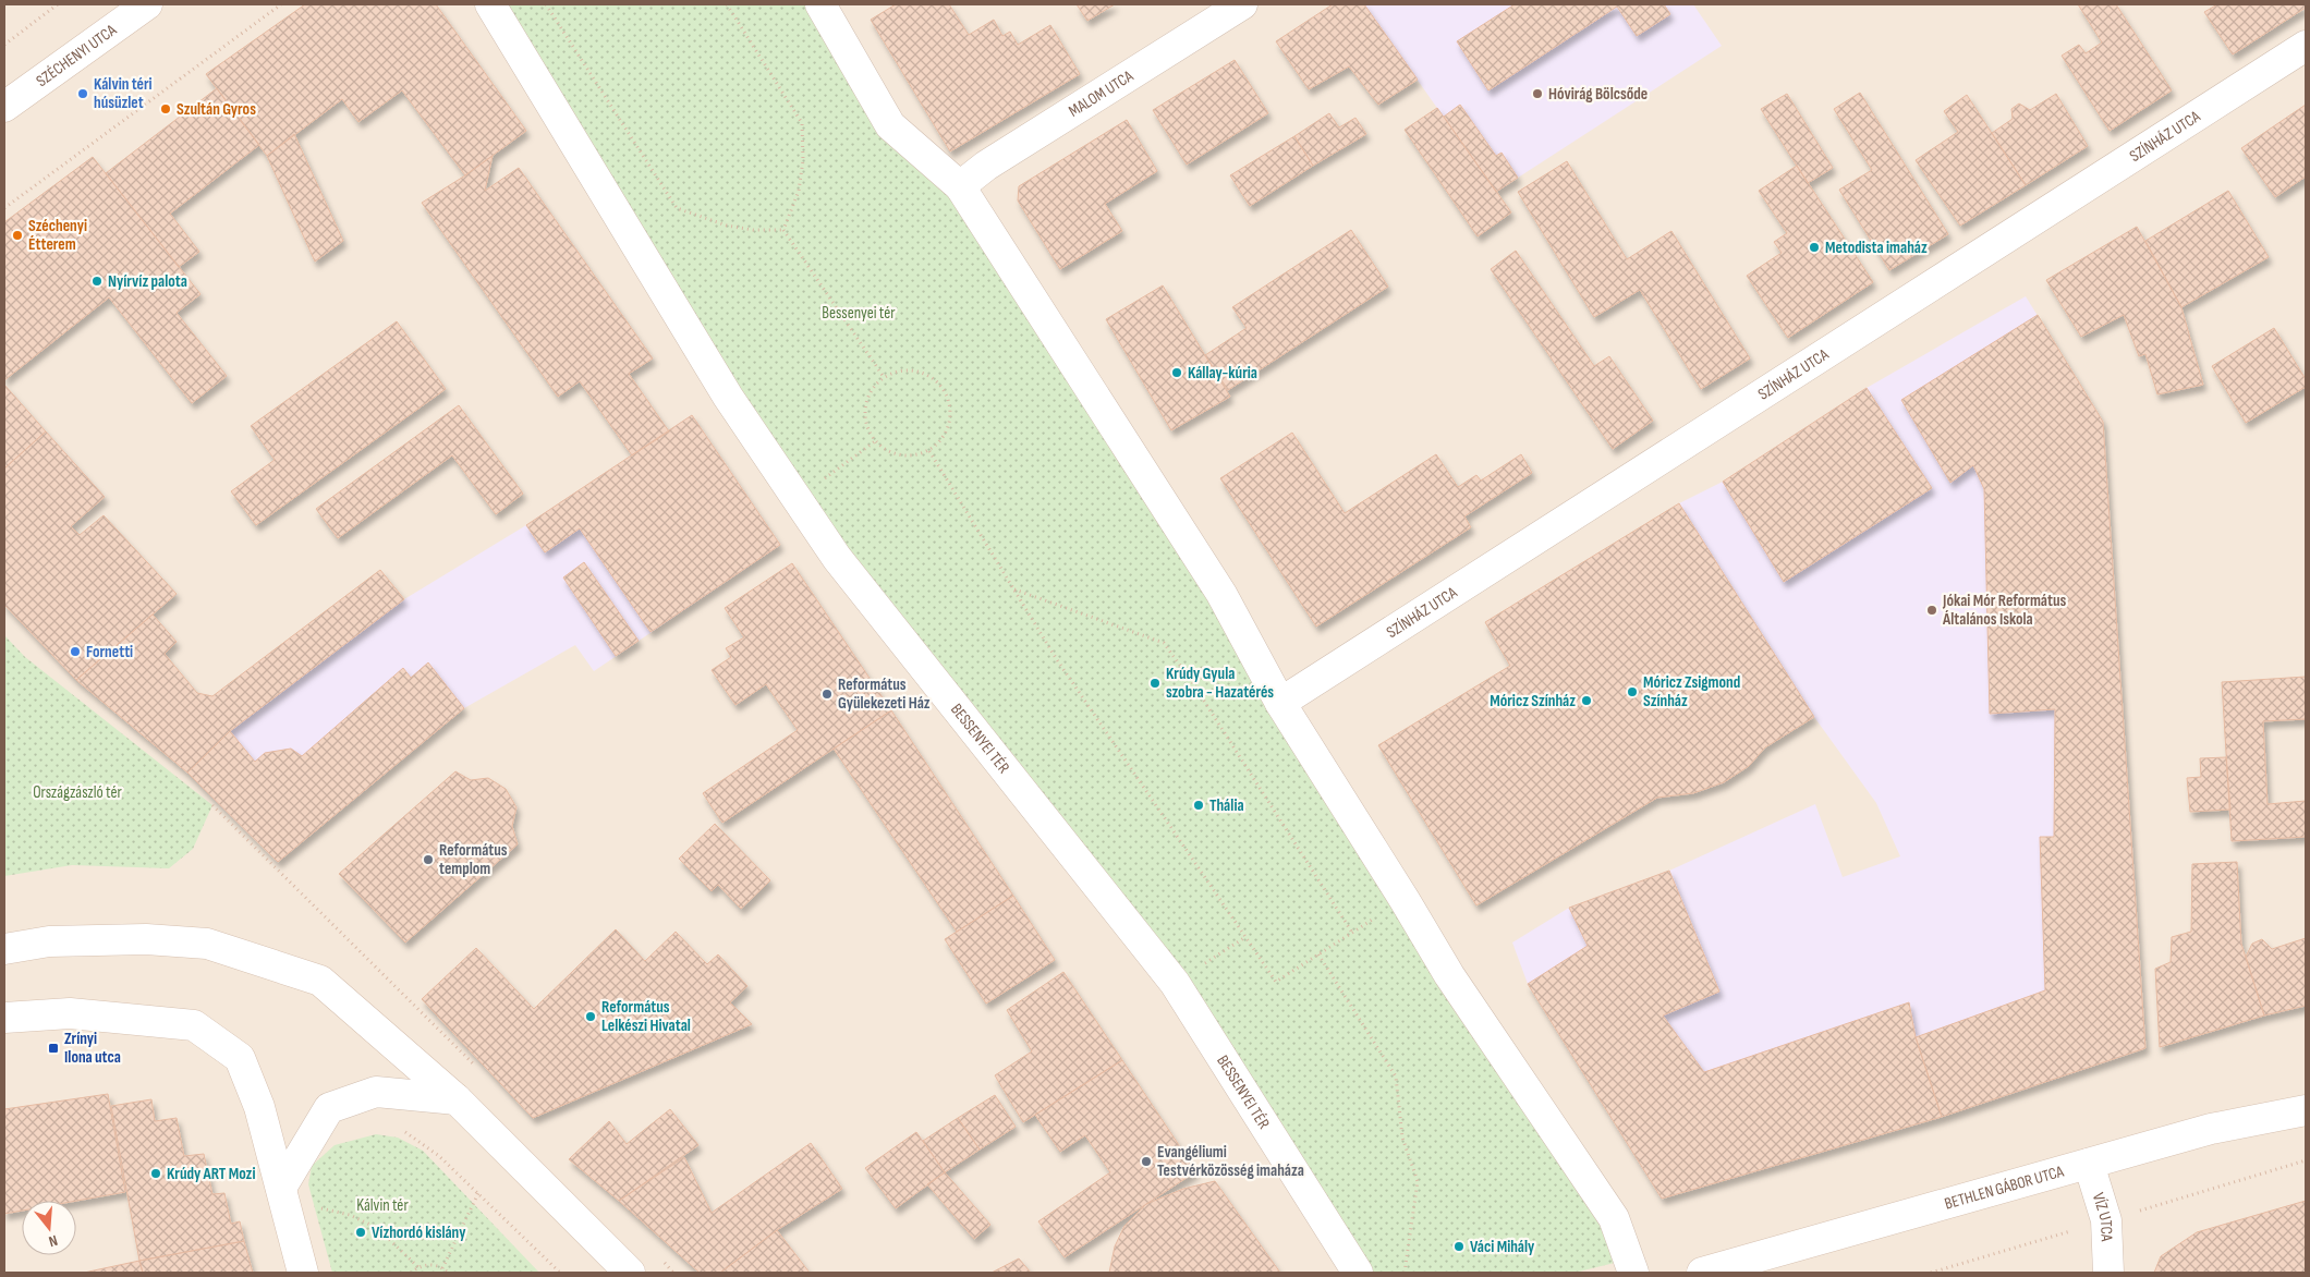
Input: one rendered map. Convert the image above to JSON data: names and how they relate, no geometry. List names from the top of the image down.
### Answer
{
  "streets": {
    "street": [
      "SZÉCHENYI UTCA",
      "MALOM UTCA",
      "SZÍNHÁZ UTCA",
      "BESSENYEI TÉR",
      "BETHLEN GÁBOR UTCA",
      "VÍZ UTCA"
    ]
  },
  "crossings": [
    ["BETHLEN GÁBOR UTCA", "VÍZ UTCA"]
  ],
  "parks": ["Bessenyei tér", "Országzászló tér", "Kálvin tér"],
  "places": {
    "other": [
      "Kálvin téri húsüzlet",
      "Hóvirág Bölcsőde",
      "Szultán Gyros",
      "Széchenyi Étterem",
      "Metodista imaház",
      "Nyírvíz palota",
      "Kállay-kúria",
      "Jókai Mór Református Általános Iskola",
      "Fornetti",
      "Krúdy Gyula szobra - Hazatérés",
      "Móricz Zsigmond Színház",
      "Református Gyülekezeti Ház",
      "Móricz Színház",
      "Thália",
      "Református templom",
      "Református Lelkészi Hivatal",
      "Evangéliumi Testvérközösség imaháza",
      "Krúdy ART Mozi",
      "Vízhordó kislány",
      "Váci Mihály"
    ],
    "transit": ["Zrínyi Ilona utca"]
  },
  "north": "bottom"
}
